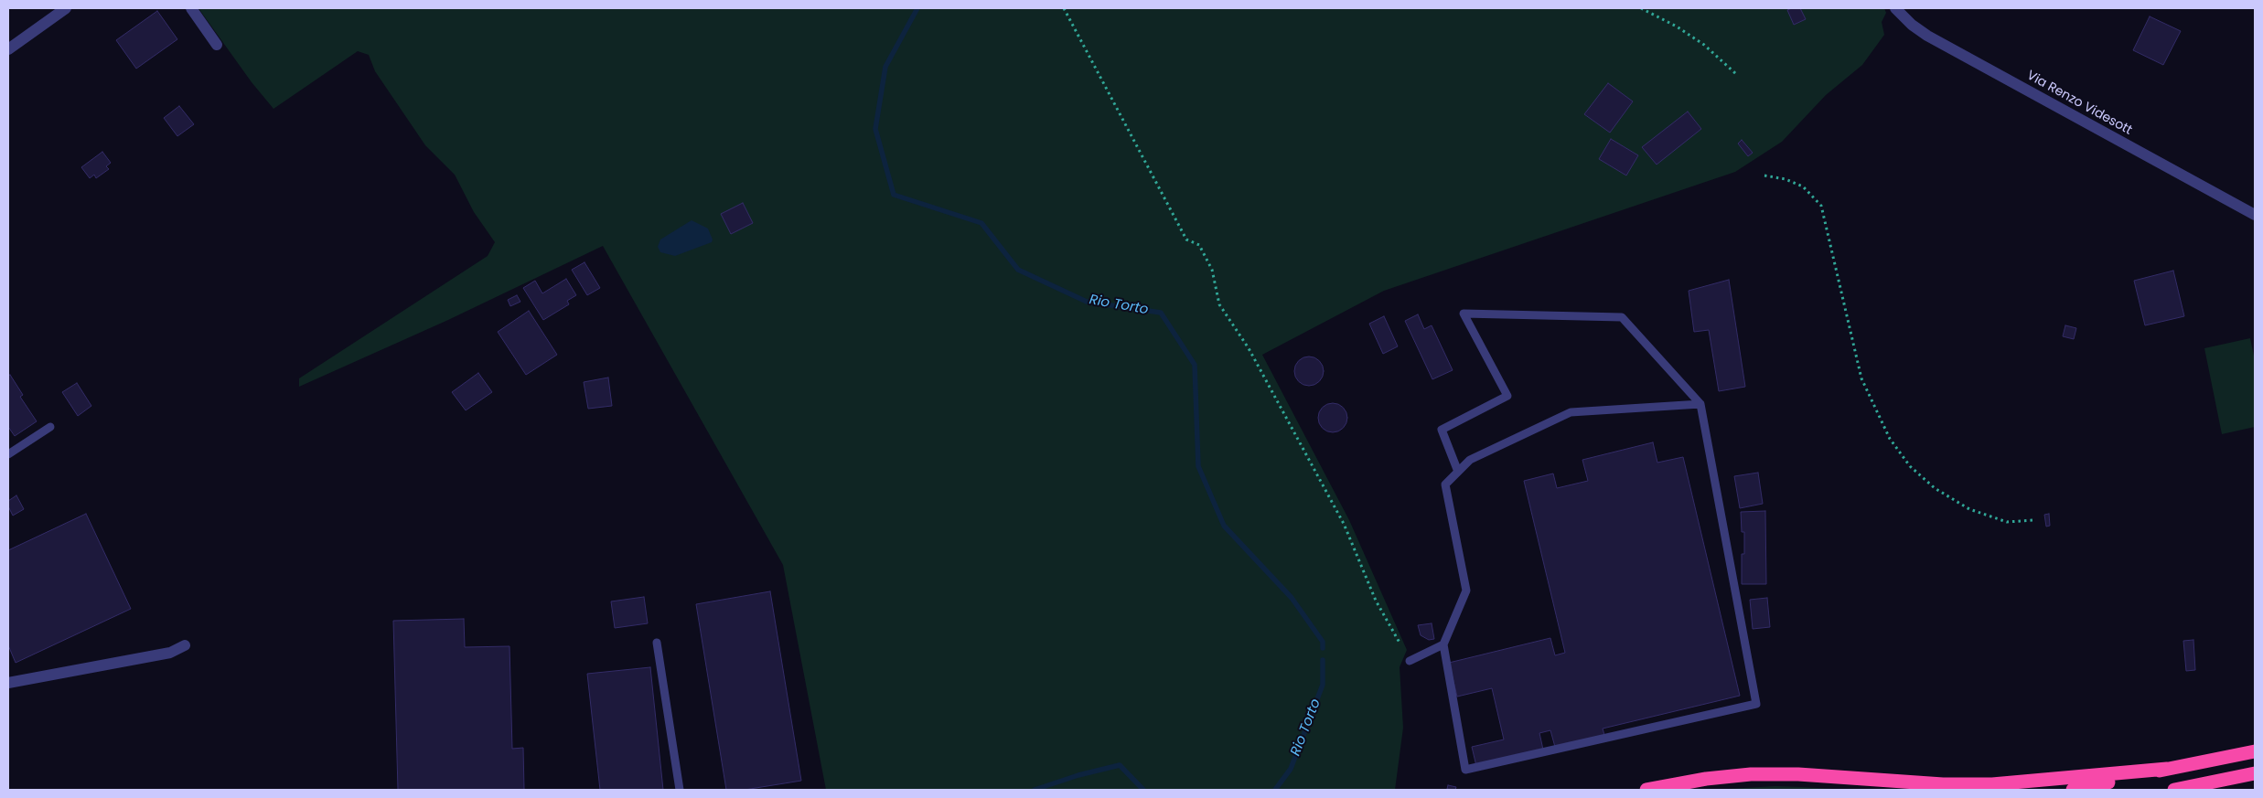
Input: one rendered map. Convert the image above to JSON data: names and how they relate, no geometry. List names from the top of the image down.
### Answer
{
  "streets": {
    "street": ["Via Renzo Videsott"]
  },
  "water": ["Rio Torto"]
}
